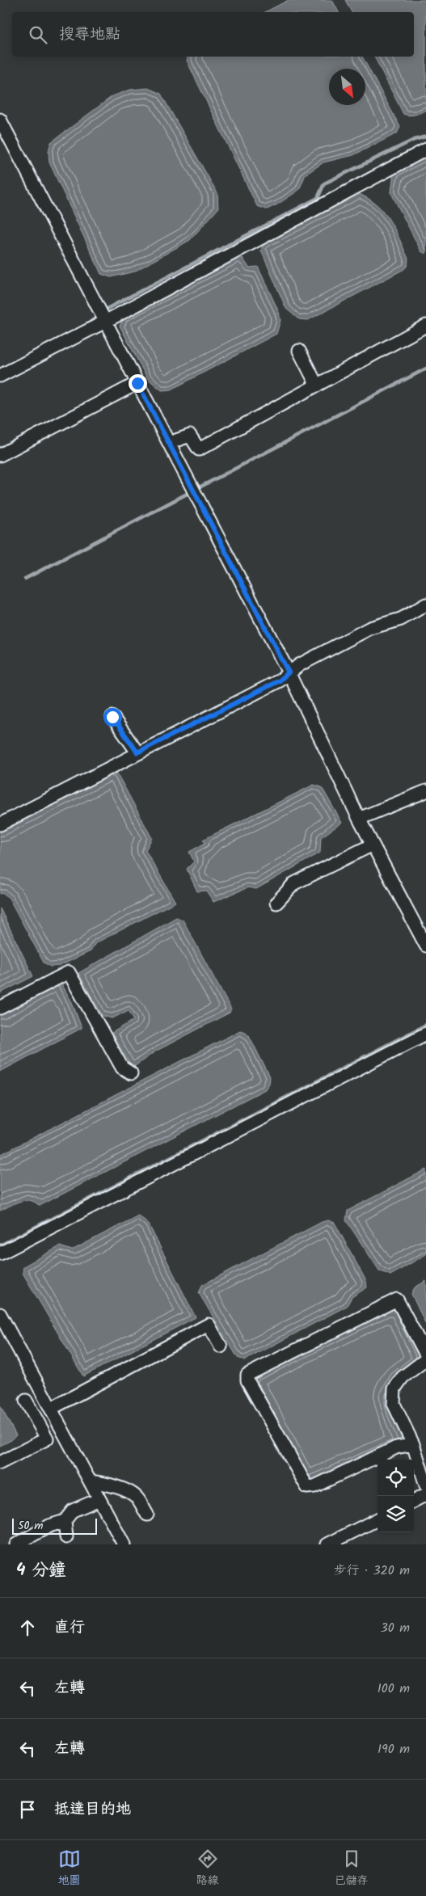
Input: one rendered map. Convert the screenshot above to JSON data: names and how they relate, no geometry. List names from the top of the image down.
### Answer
{
  "scale_bar": "50 m",
  "north": "bottom right",
  "page": {
    "search": "搜尋地點",
    "scale": "50 m",
    "heading": ["4 分鐘", "步行 · 320 m"],
    "list": [
      ["直行", "30 m"],
      ["左轉", "100 m"],
      ["左轉", "190 m"],
      "抵達目的地"
    ],
    "nav": ["地圖", "路線", "已儲存"]
  }
}
